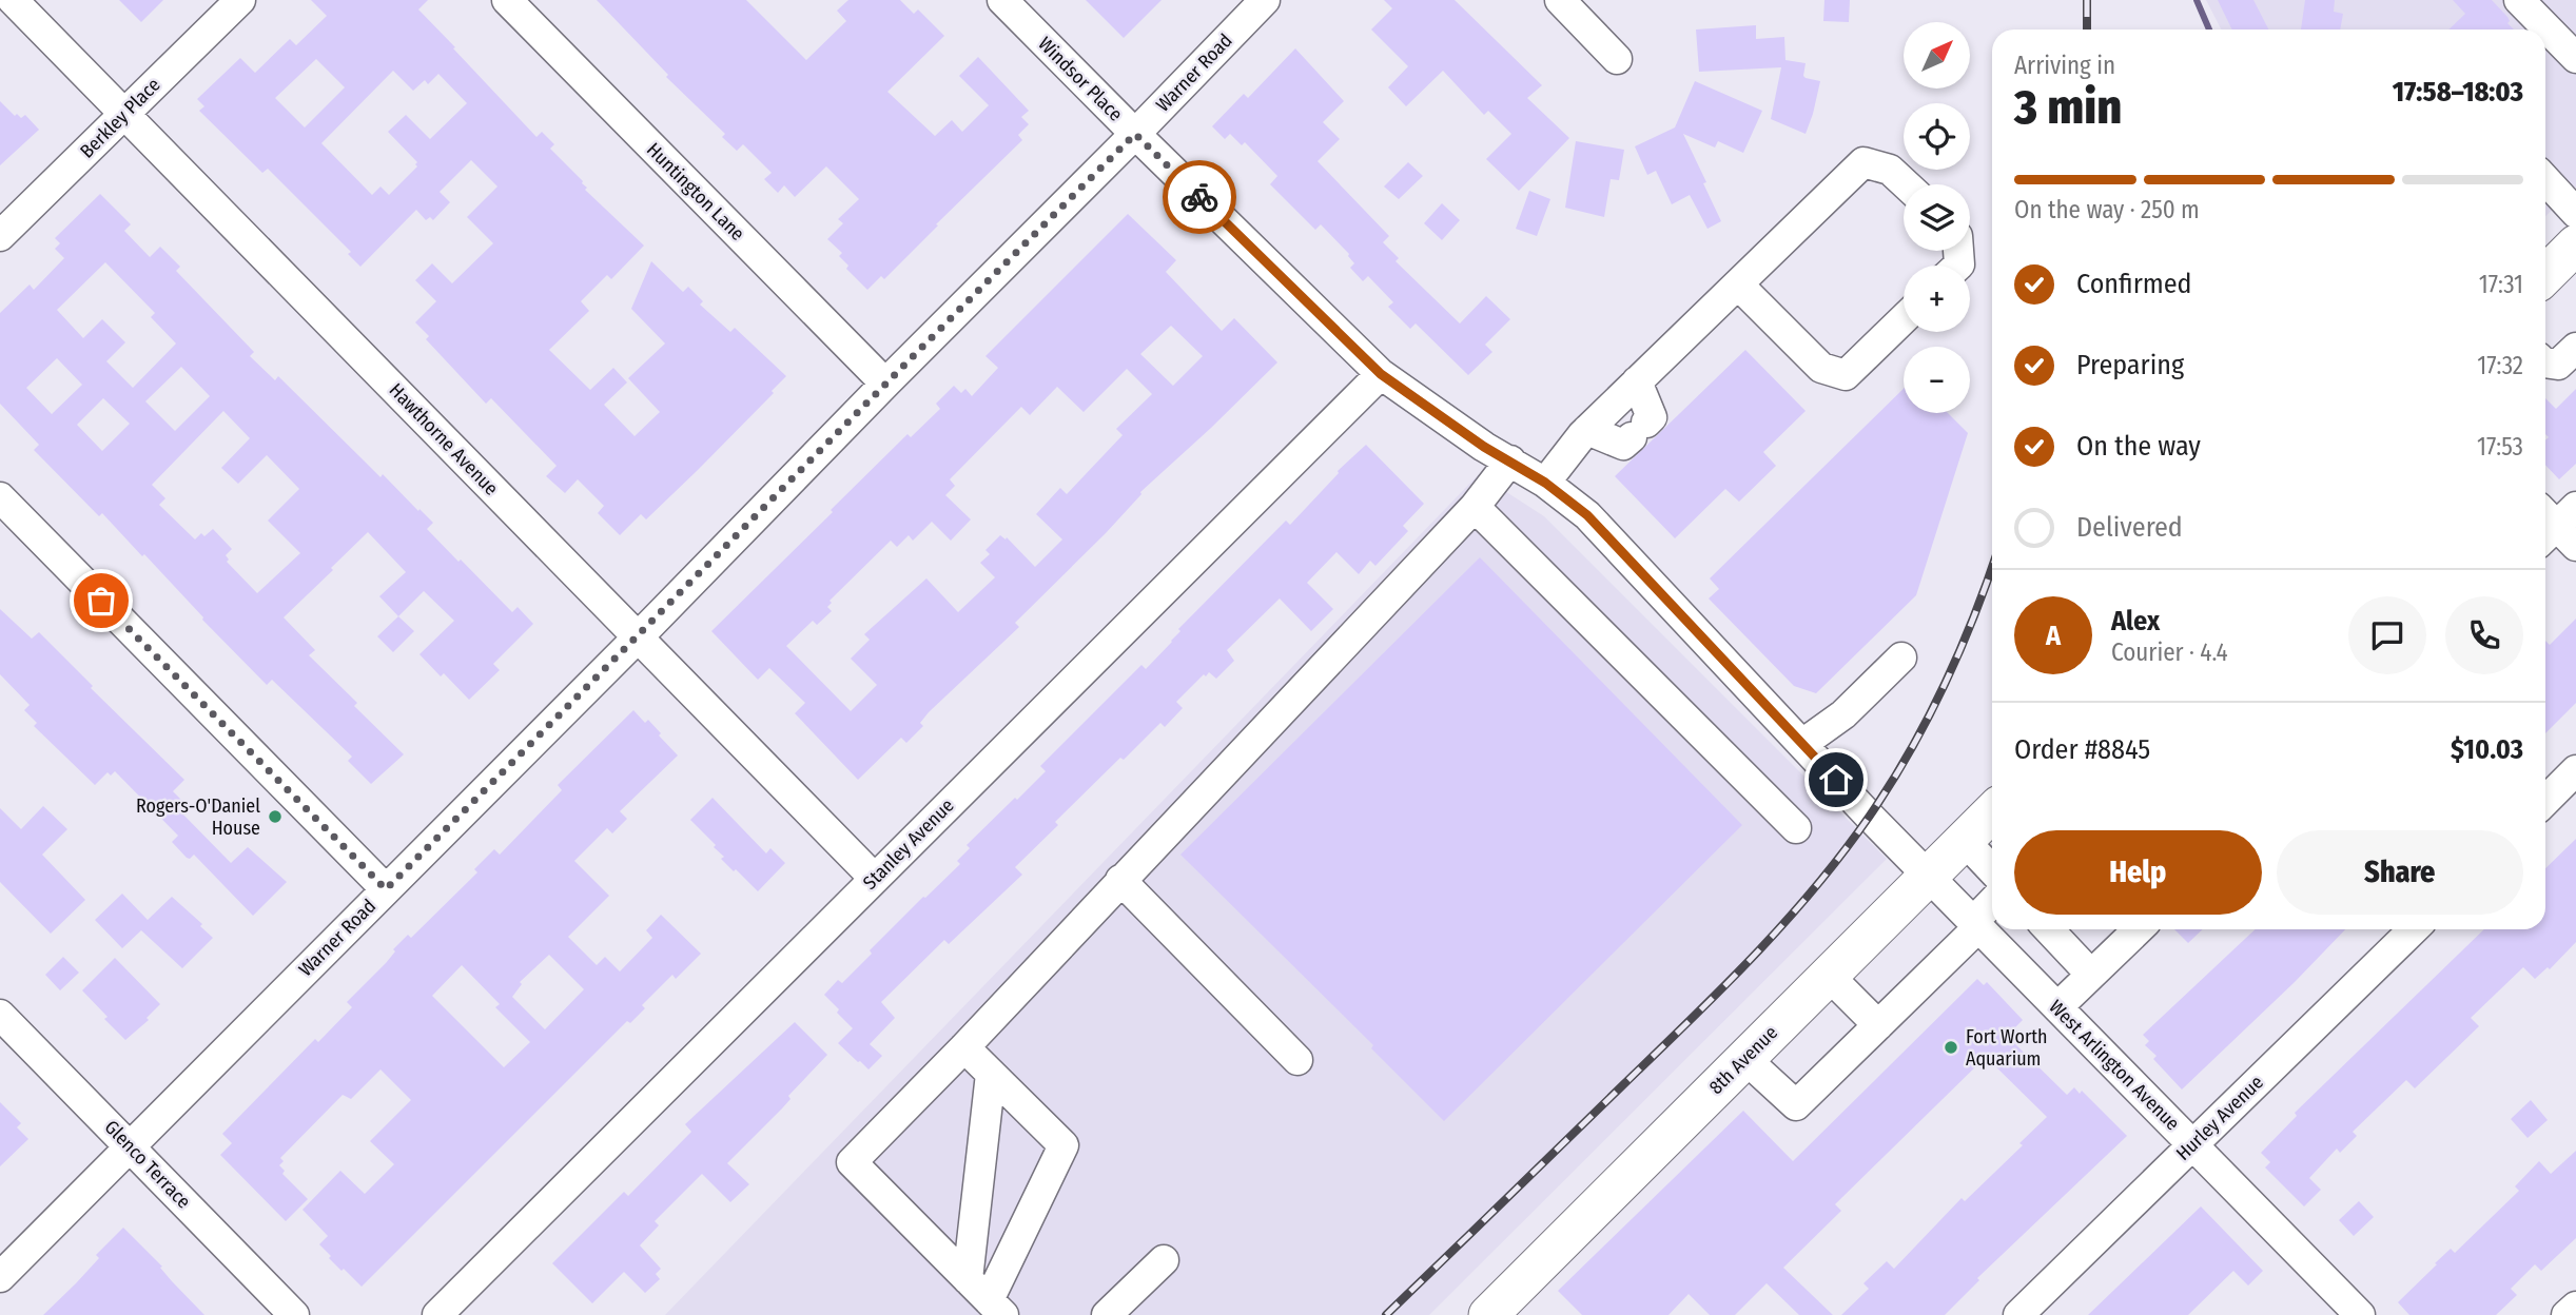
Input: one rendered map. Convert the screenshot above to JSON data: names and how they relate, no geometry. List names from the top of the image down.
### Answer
{
  "streets": {
    "main road": ["8th Avenue"],
    "street": [
      "Warner Road",
      "Windsor Place",
      "Berkley Place",
      "Huntington Lane",
      "Hawthorne Avenue",
      "Stanley Avenue",
      "West Arlington Avenue",
      "Hurley Avenue",
      "Glenco Terrace"
    ]
  },
  "crossings": [
    ["Warner Road", "Windsor Place"],
    ["Warner Road", "Huntington Lane"],
    ["Warner Road", "Hawthorne Avenue"],
    ["Warner Road", "Glenco Terrace"],
    ["Windsor Place", "Stanley Avenue"],
    ["Windsor Place", "West Arlington Avenue"],
    ["Berkley Place", "Hawthorne Avenue"],
    ["Hawthorne Avenue", "Stanley Avenue"],
    ["8th Avenue", "West Arlington Avenue"],
    ["West Arlington Avenue", "Hurley Avenue"]
  ],
  "places": ["Rogers-O'Daniel House", "Fort Worth Aquarium"],
  "north": "top right",
  "page": {
    "map_buttons": ["+", "−"],
    "heading": ["3 min", "Arriving in", "17:58–18:03"],
    "panel": [
      "Alex",
      "Courier · 4.4",
      "Order #8845",
      "$10.03"
    ],
    "bar": "On the way · 250 m",
    "list": [
      ["Confirmed", "17:31"],
      ["Preparing", "17:32"],
      ["On the way", "17:53"],
      "Delivered"
    ],
    "round": "A",
    "buttons": ["Help", "Share"]
  }
}
